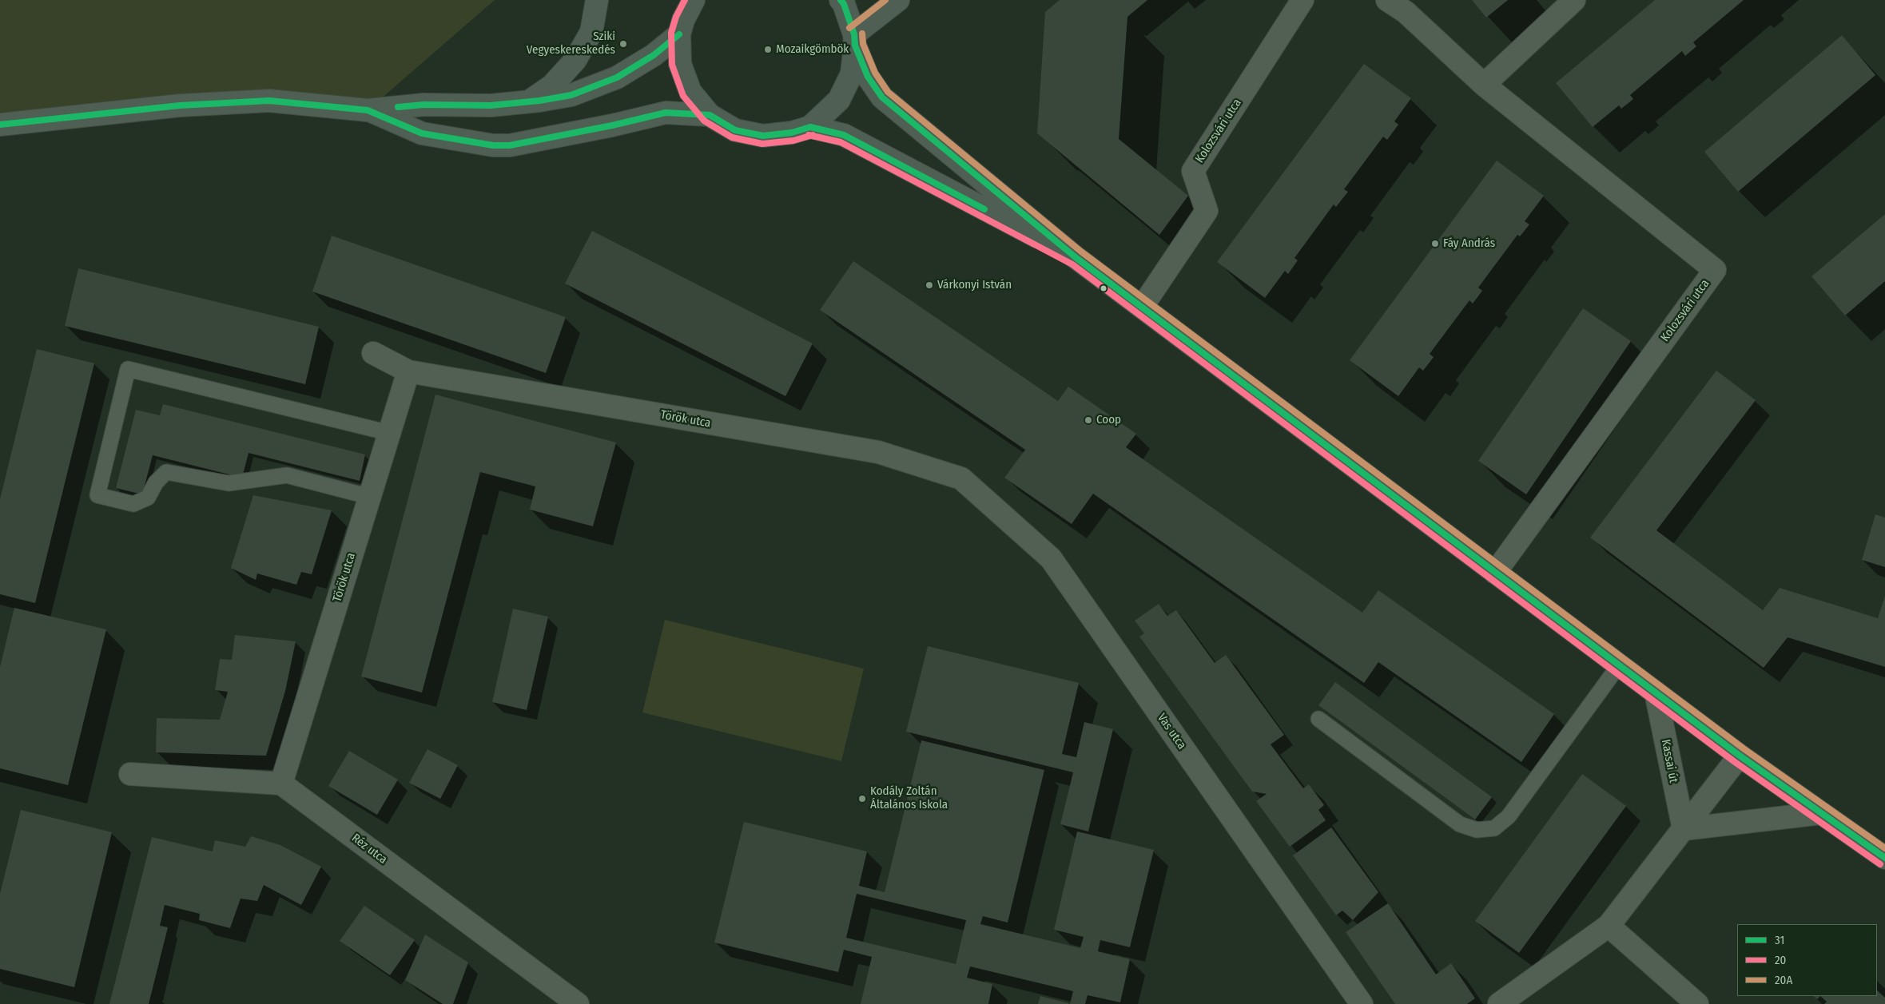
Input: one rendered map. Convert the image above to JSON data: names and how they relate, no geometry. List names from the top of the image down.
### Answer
{
  "streets": {
    "street": [
      "Kolozsvári utca",
      "Török utca",
      "Vas utca",
      "Kassai út",
      "Réz utca"
    ]
  },
  "crossings": [
    ["Török utca", "Vas utca"],
    ["Török utca", "Réz utca"]
  ],
  "places": [
    "Sziki Vegyeskereskedés",
    "Mozaikgömbök",
    "Fáy András",
    "Várkonyi István",
    "Coop",
    "Kodály Zoltán Általános Iskola"
  ],
  "lines": ["transit line 31", "transit line 20", "transit line 20A"],
  "legend": ["31", "20", "20A"]
}
